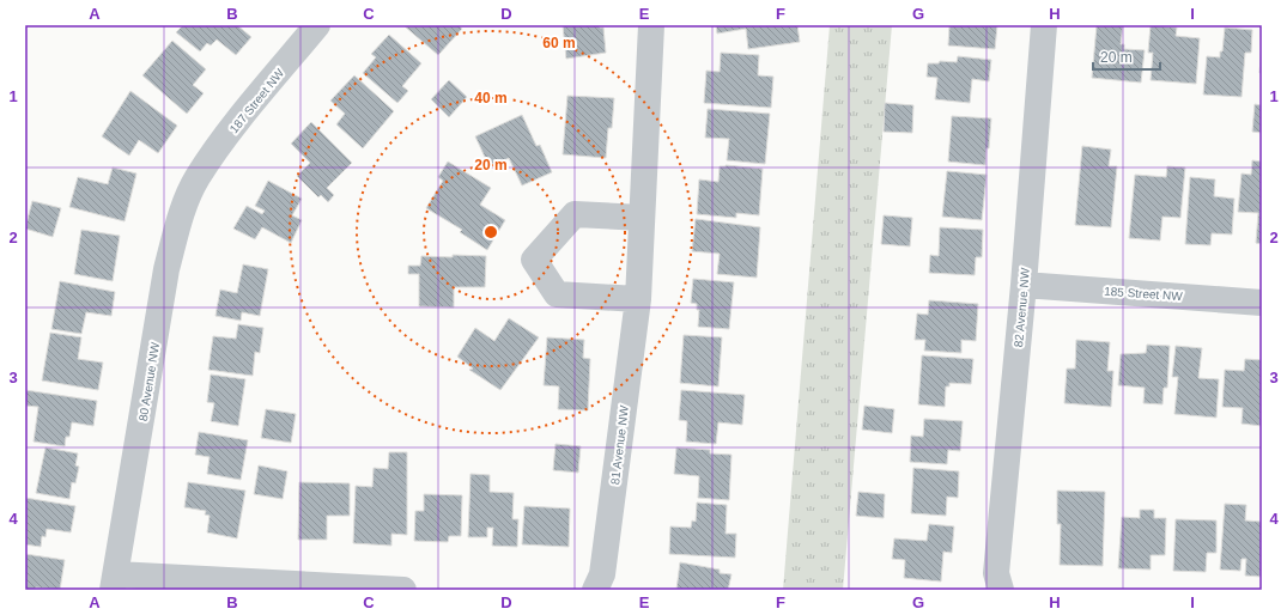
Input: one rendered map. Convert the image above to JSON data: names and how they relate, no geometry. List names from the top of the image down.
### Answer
{
  "streets": {
    "street": [
      "187 Street NW",
      "185 Street NW",
      "82 Avenue NW",
      "80 Avenue NW",
      "81 Avenue NW"
    ]
  },
  "crossings": [
    ["187 Street NW", "80 Avenue NW"],
    ["185 Street NW", "82 Avenue NW"]
  ],
  "scale_bar": "20 m",
  "grid": {
    "columns": [
      "A",
      "B",
      "C",
      "D",
      "E",
      "F",
      "G",
      "H",
      "I"
    ],
    "rows": [
      "1",
      "2",
      "3",
      "4"
    ]
  },
  "rings": ["60 m", "40 m", "20 m"]
}
